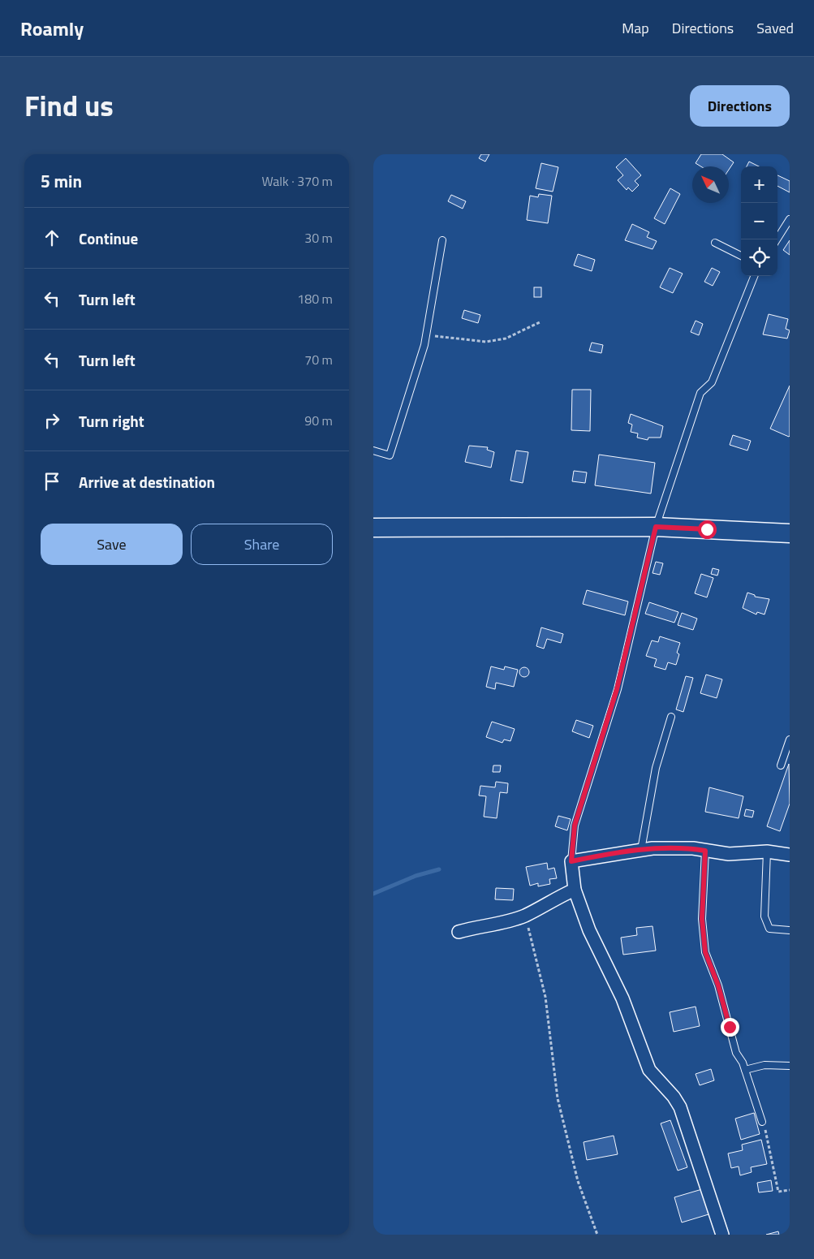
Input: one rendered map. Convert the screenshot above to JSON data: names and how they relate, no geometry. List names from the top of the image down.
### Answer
{
  "north": "top left",
  "page": {
    "header": "Roamly",
    "nav": ["Map", "Directions", "Saved"],
    "title": "Find us",
    "buttons": [
      "Directions",
      ["Save", "Share"]
    ],
    "heading": ["5 min", "Walk · 370 m"],
    "map_buttons": ["+", "−"],
    "list": [
      ["Continue", "30 m"],
      ["Turn left", "180 m"],
      ["Turn left", "70 m"],
      ["Turn right", "90 m"],
      "Arrive at destination"
    ]
  }
}
